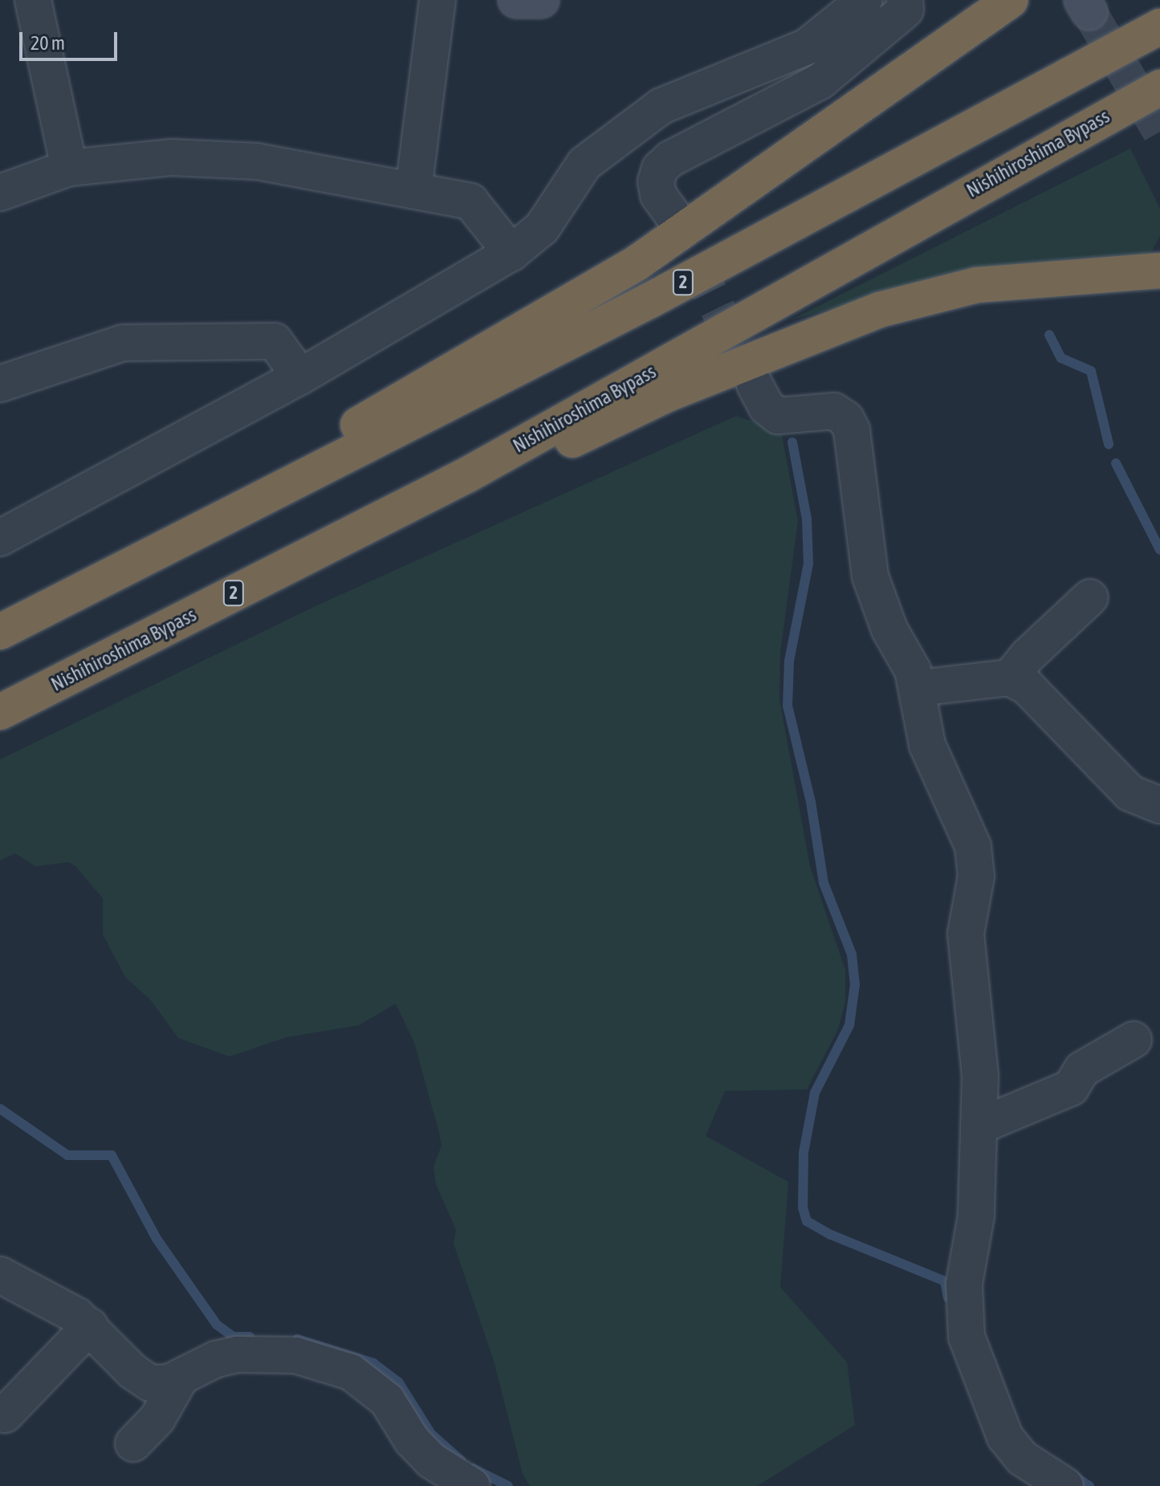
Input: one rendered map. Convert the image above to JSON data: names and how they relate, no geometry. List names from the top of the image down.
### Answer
{
  "streets": {
    "highway": ["Nishihiroshima Bypass", "2"]
  },
  "scale_bar": "20 m"
}
